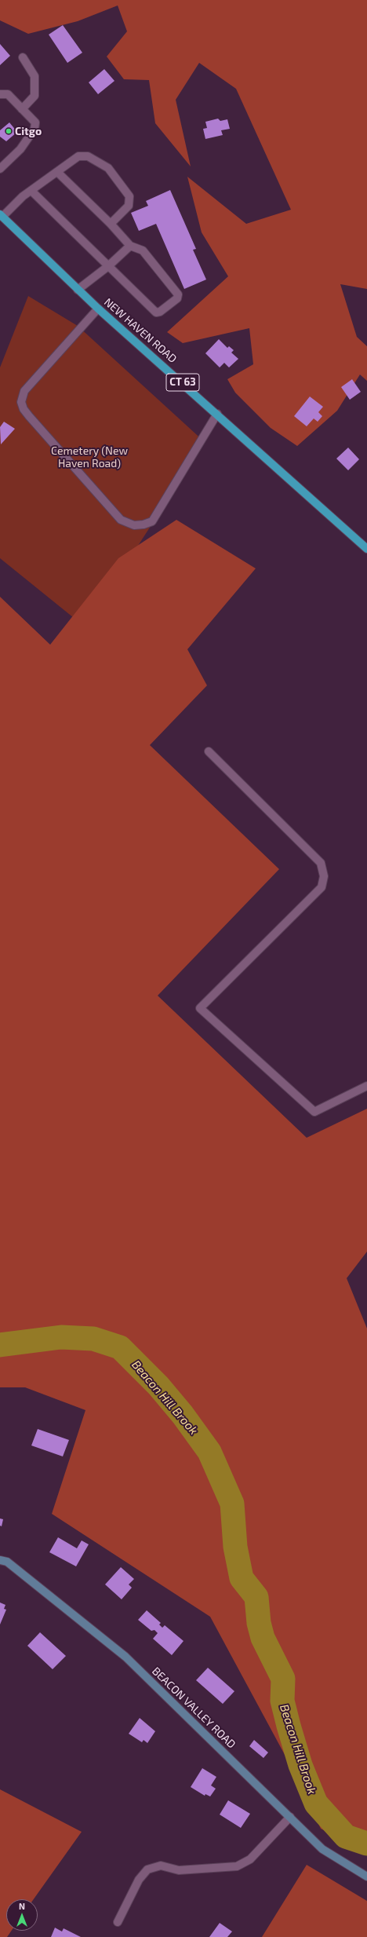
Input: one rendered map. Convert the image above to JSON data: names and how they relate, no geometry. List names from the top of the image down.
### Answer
{
  "streets": {
    "main road": ["NEW HAVEN ROAD", "CT 63"],
    "street": ["BEACON VALLEY ROAD"]
  },
  "water": ["Beacon Hill Brook"],
  "parks": ["Cemetery (New Haven Road)"],
  "places": ["Citgo"],
  "north": "top"
}
